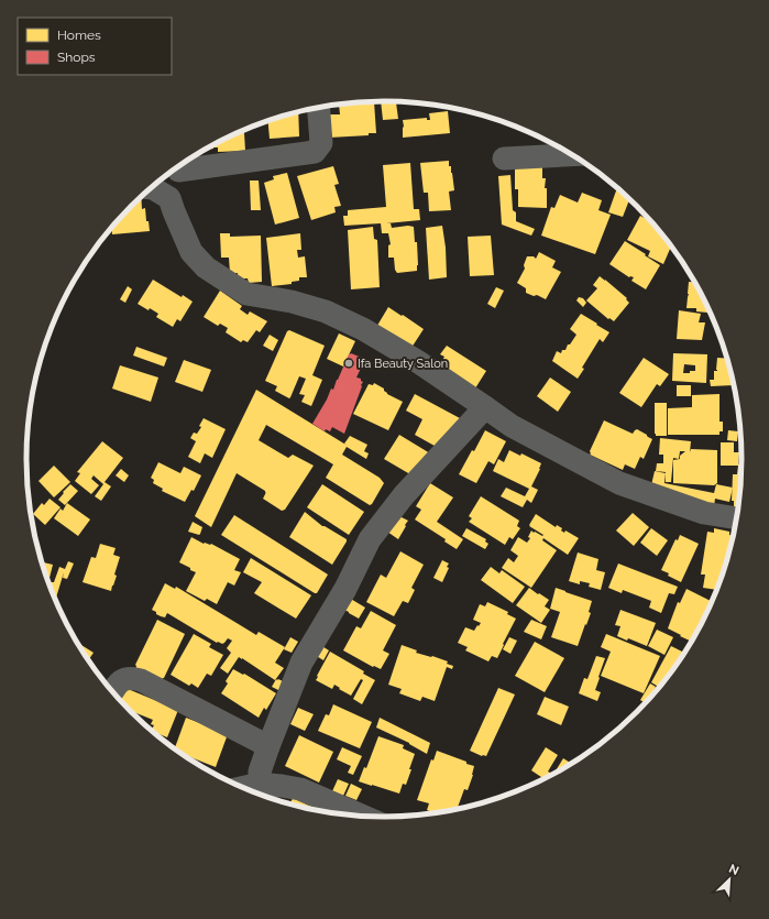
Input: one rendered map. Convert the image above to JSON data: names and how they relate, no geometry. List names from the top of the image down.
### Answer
{
  "places": ["Ifa Beauty Salon"],
  "legend": ["Homes", "Shops"],
  "north": "top right"
}
